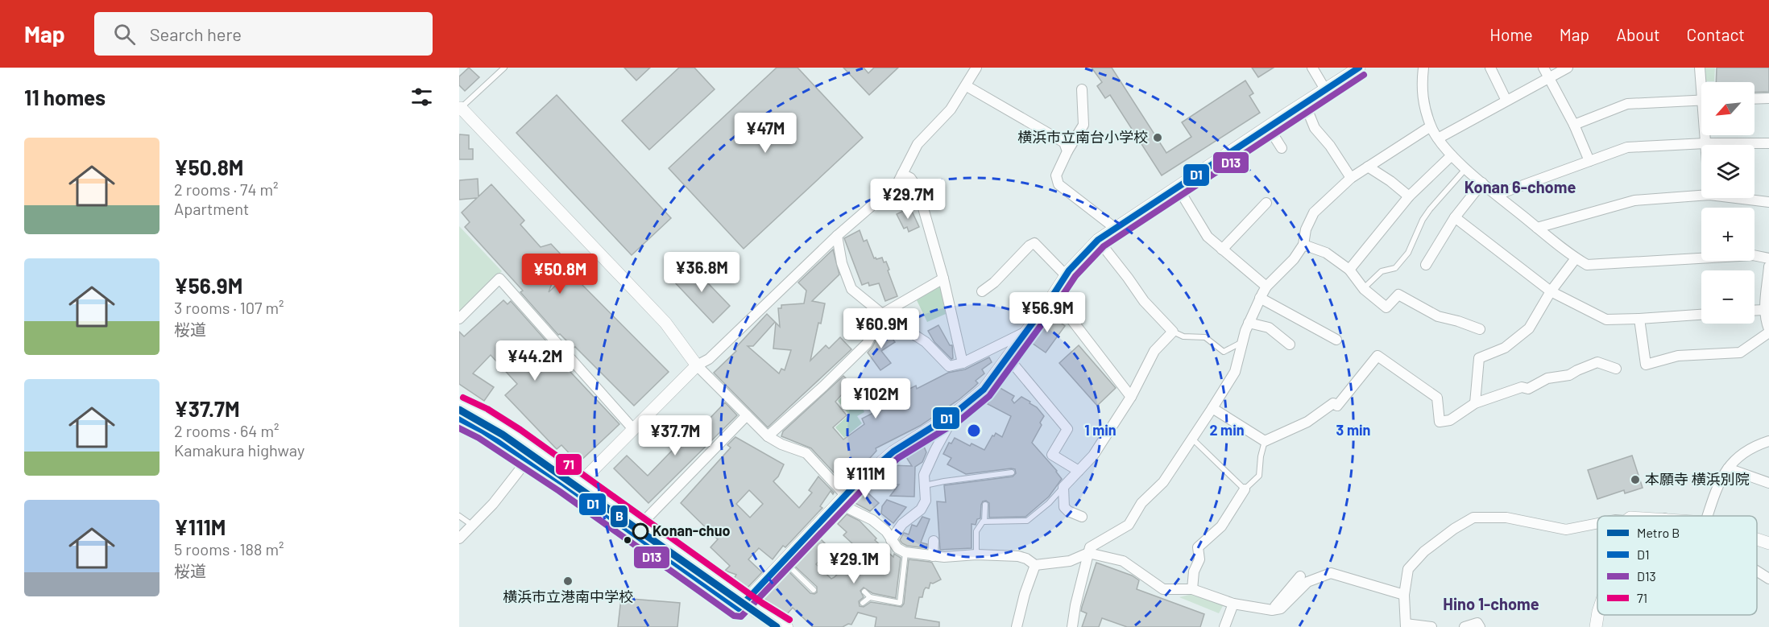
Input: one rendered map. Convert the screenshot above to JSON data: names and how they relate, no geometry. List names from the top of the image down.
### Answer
{
  "districts": ["Konan 6-chome", "Hino 1-chome"],
  "places": [
    "横浜市立南台小学校",
    "本願寺 横浜別院",
    "Konan-chuo",
    "横浜市立港南中学校"
  ],
  "lines": [
    "transit line D1",
    "transit line D13",
    "transit line 71",
    "metro line B"
  ],
  "legend": [
    "Metro B",
    "D1",
    "D13",
    "71"
  ],
  "north": "bottom left",
  "page": {
    "header": "Map",
    "search": "Search here",
    "nav": [
      "Home",
      "Map",
      "About",
      "Contact"
    ],
    "heading": "11 homes",
    "map_buttons": ["+", "−"],
    "price": [
      "¥47M",
      "¥29.7M",
      "¥36.8M",
      "¥50.8M",
      "¥56.9M",
      "¥60.9M",
      "¥44.2M",
      "¥102M",
      "¥37.7M",
      "¥111M",
      "¥29.1M"
    ],
    "list": [
      {
        "name": "¥50.8M",
        "note": "2 rooms · 74 m² · Apartment"
      },
      {
        "name": "¥56.9M",
        "note": "3 rooms · 107 m² · 桜道"
      },
      {
        "name": "¥37.7M",
        "note": "2 rooms · 64 m² · Kamakura highway"
      },
      {
        "name": "¥111M",
        "note": "5 rooms · 188 m² · 桜道"
      }
    ]
  },
  "rings": ["1 min", "2 min", "3 min"]
}
